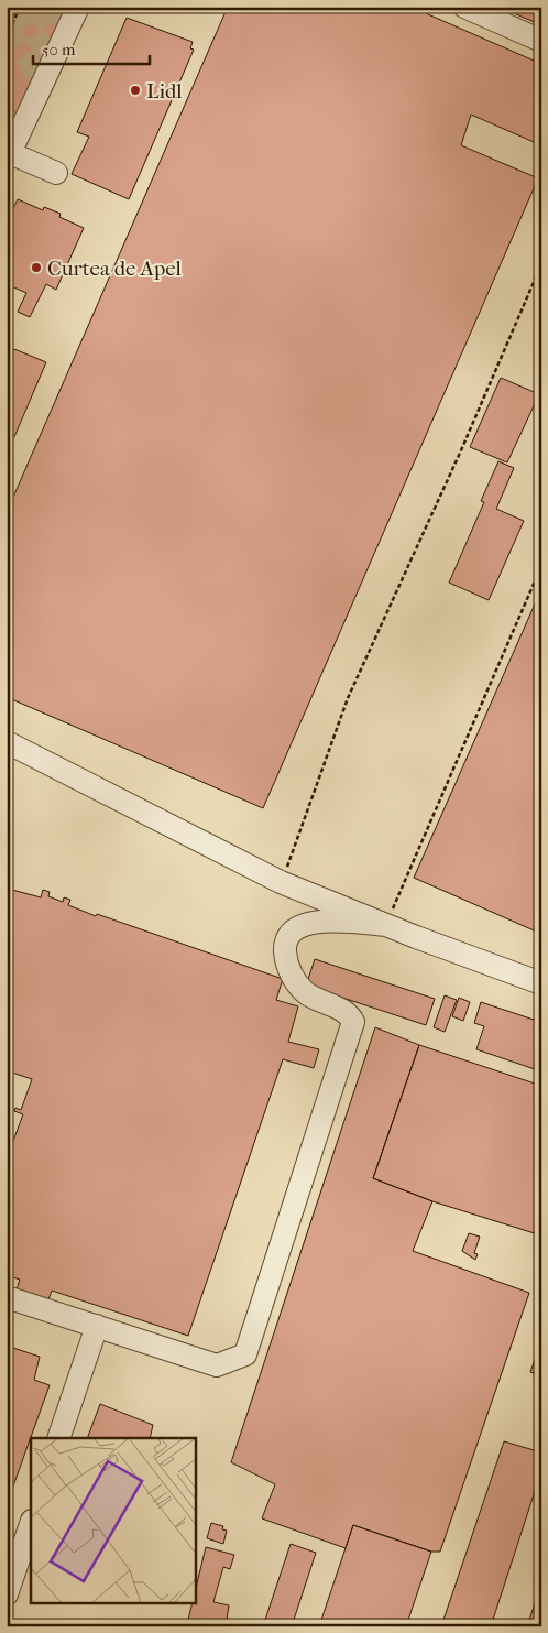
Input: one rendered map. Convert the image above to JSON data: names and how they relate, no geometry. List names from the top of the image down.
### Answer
{
  "places": ["Lidl", "Curtea de Apel"],
  "scale_bar": "50 m"
}
